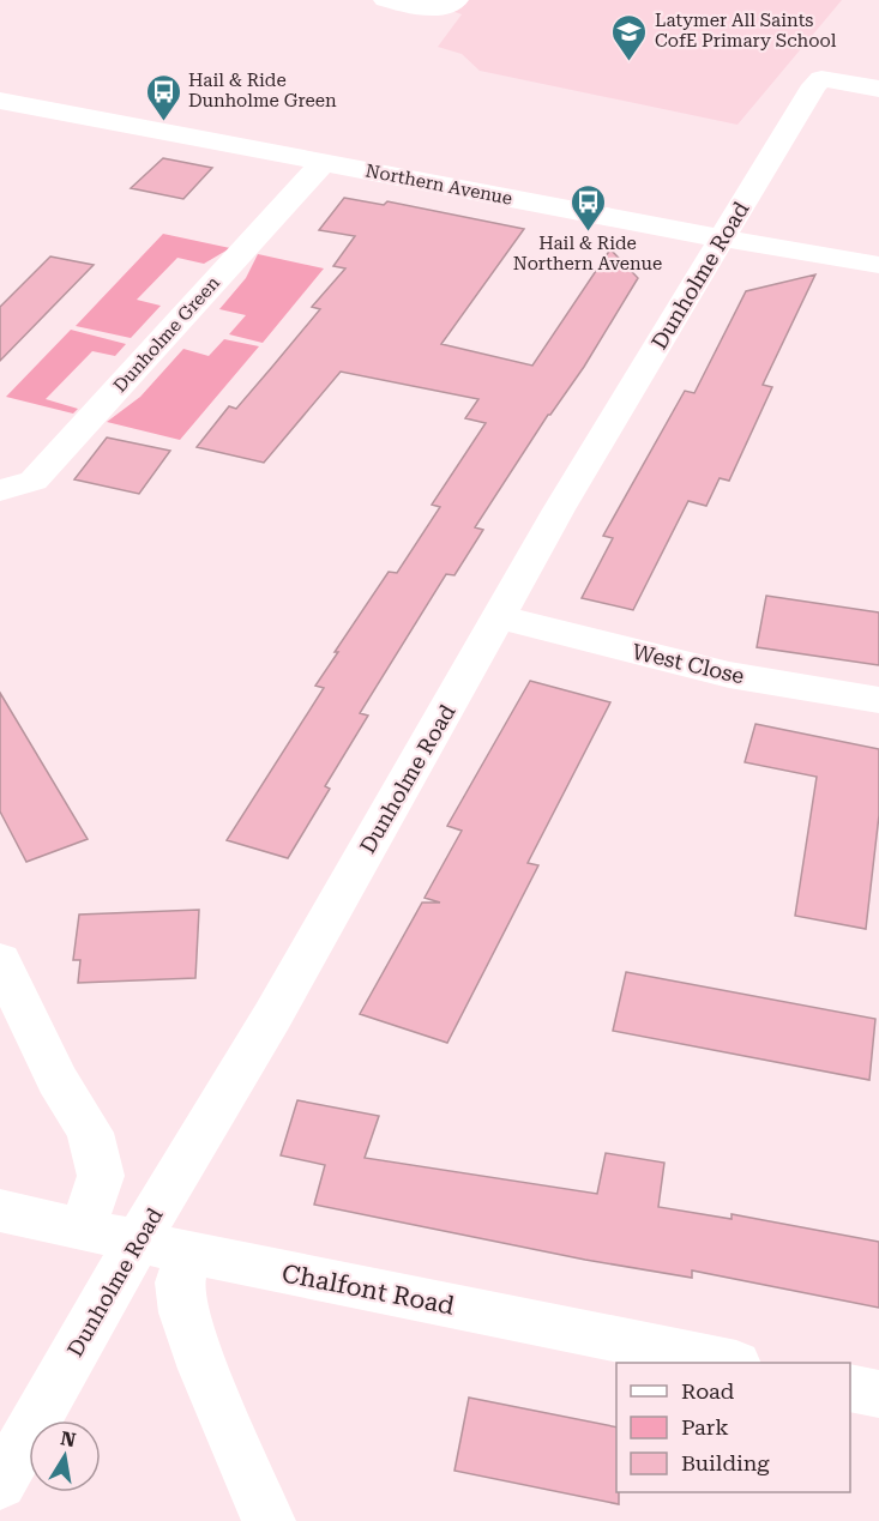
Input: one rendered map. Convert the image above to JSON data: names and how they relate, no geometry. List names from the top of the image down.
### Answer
{
  "streets": {
    "street": [
      "Northern Avenue",
      "Dunholme Road",
      "Dunholme Green",
      "West Close",
      "Chalfont Road"
    ]
  },
  "crossings": [
    ["Northern Avenue", "Dunholme Road"],
    ["Northern Avenue", "Dunholme Green"],
    ["Dunholme Road", "West Close"],
    ["Dunholme Road", "Chalfont Road"]
  ],
  "places": {
    "school or university": ["Latymer All Saints CofE Primary School"],
    "bus stop": ["Hail & Ride Dunholme Green", "Hail & Ride Northern Avenue"]
  },
  "legend": ["Road", "Park", "Building"],
  "north": "top"
}
